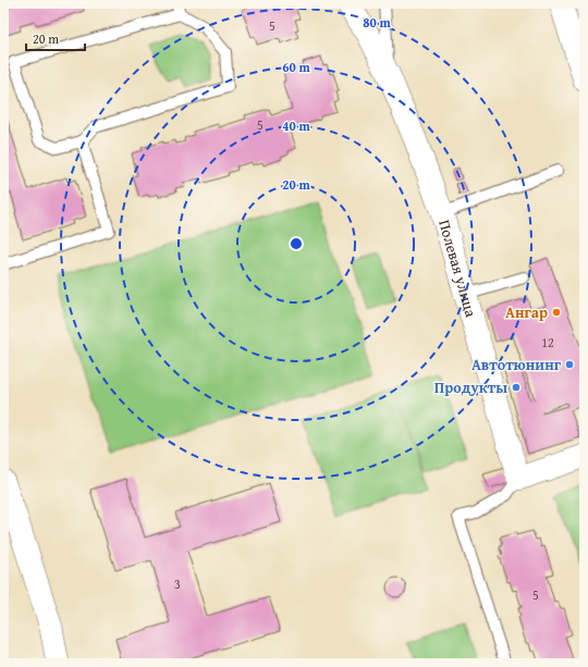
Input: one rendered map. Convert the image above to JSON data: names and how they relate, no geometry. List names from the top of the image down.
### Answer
{
  "streets": {
    "street": ["Полевая улица"]
  },
  "places": ["Ангар", "Автотюнинг", "Продукты"],
  "house_numbers": [
    "5",
    "5",
    "12",
    "3",
    "5"
  ],
  "scale_bar": "20 m",
  "rings": [
    "80 m",
    "60 m",
    "40 m",
    "20 m"
  ]
}
